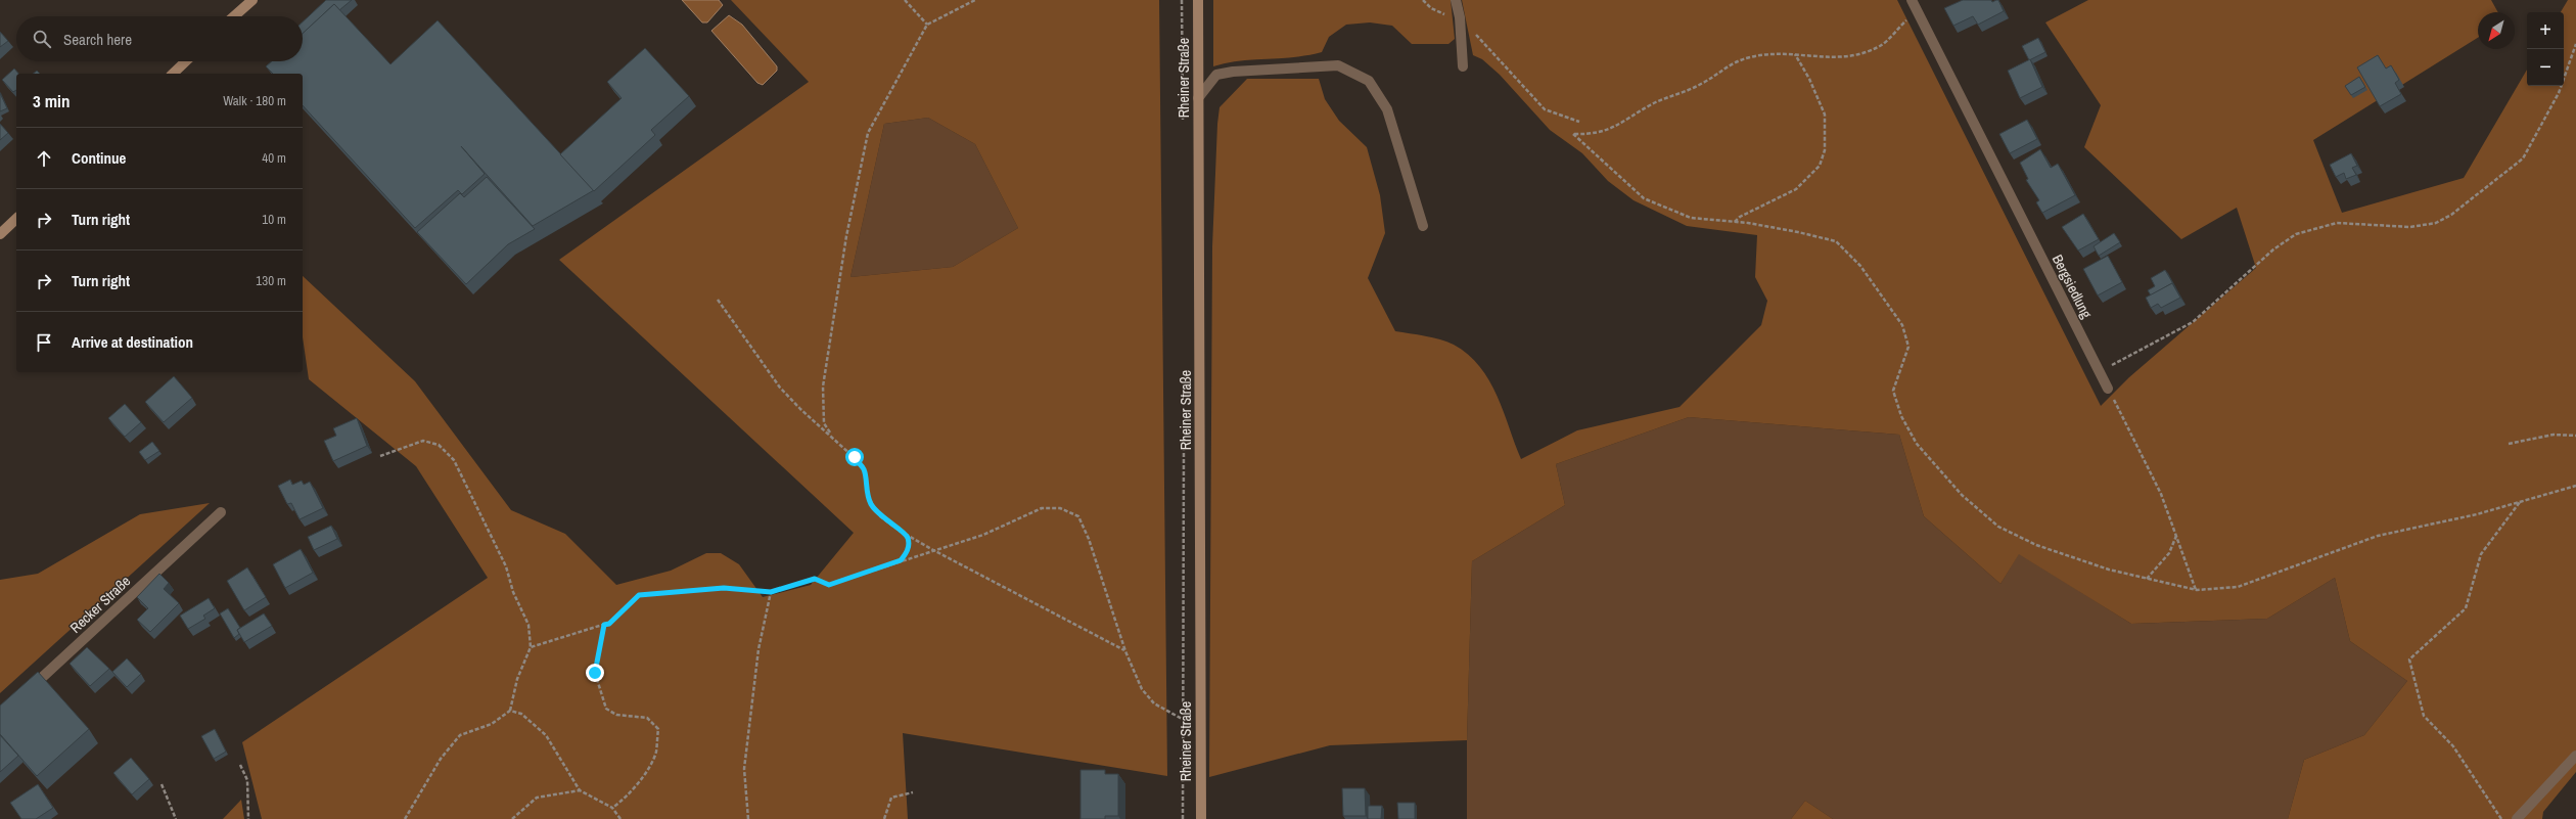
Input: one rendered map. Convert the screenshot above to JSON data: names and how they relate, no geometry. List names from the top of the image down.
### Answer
{
  "streets": {
    "main road": ["Rheiner Straße"],
    "street": ["Bergsiedlung", "Recker Straße"]
  },
  "north": "bottom left",
  "page": {
    "map_buttons": ["+", "−"],
    "search": "Search here",
    "heading": ["3 min", "Walk · 180 m"],
    "list": [
      ["Continue", "40 m"],
      ["Turn right", "10 m"],
      ["Turn right", "130 m"],
      "Arrive at destination"
    ]
  }
}
